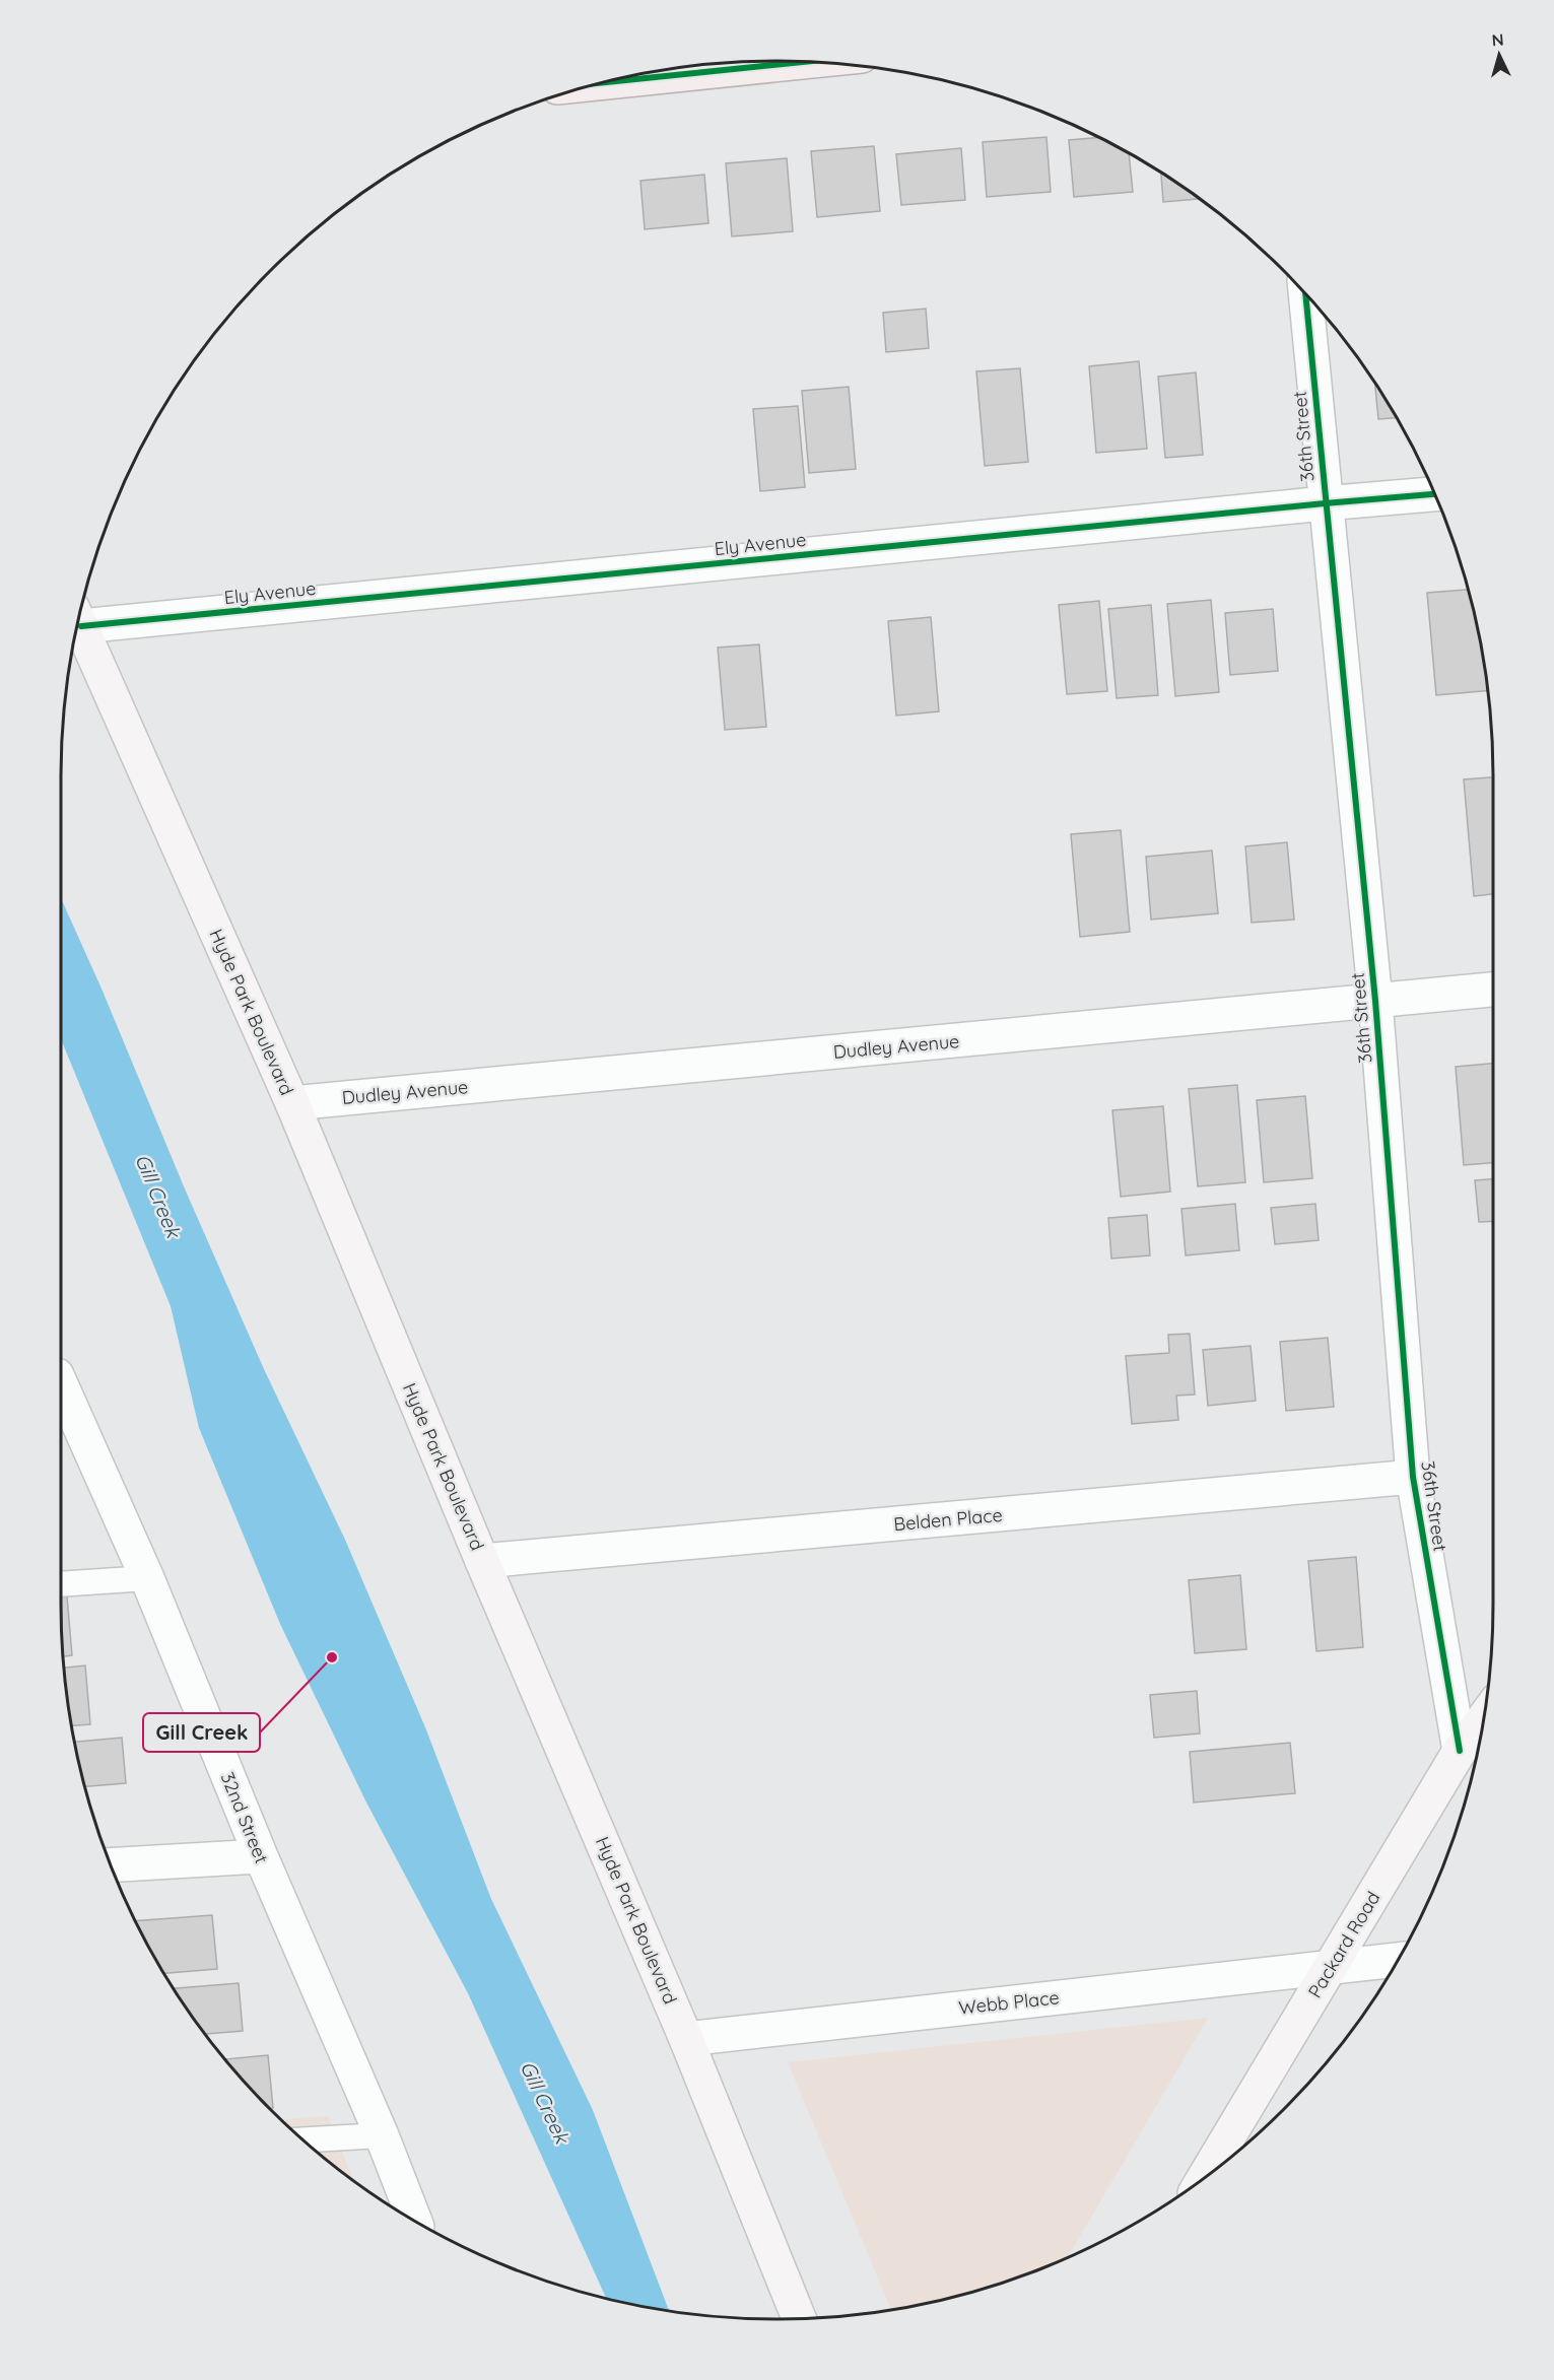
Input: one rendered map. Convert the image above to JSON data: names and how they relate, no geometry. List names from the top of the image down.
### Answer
{
  "streets": {
    "main road": ["Hyde Park Boulevard", "Packard Road"],
    "street": [
      "36th Street",
      "Ely Avenue",
      "Dudley Avenue",
      "Belden Place",
      "32nd Street",
      "Webb Place"
    ]
  },
  "crossings": [
    ["36th Street", "Ely Avenue"],
    ["36th Street", "Dudley Avenue"],
    ["36th Street", "Belden Place"],
    ["36th Street", "Packard Road"],
    ["Hyde Park Boulevard", "Dudley Avenue"],
    ["Hyde Park Boulevard", "Belden Place"],
    ["Hyde Park Boulevard", "Webb Place"],
    ["Packard Road", "Webb Place"]
  ],
  "water": ["Gill Creek"],
  "places": ["Gill Creek"],
  "north": "top"
}
